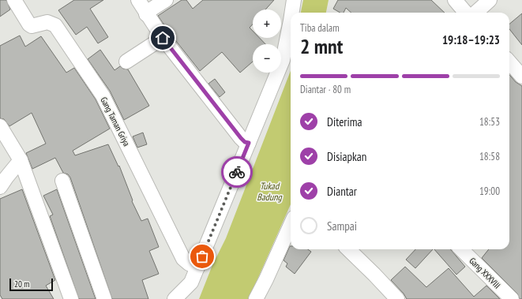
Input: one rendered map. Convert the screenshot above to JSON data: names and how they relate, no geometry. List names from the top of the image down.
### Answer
{
  "streets": {
    "street": ["Gang Taman Griya", "Gang XXXVIII"]
  },
  "water": ["Tukad Badung"],
  "scale_bar": "20 m",
  "page": {
    "map_buttons": ["+", "−"],
    "heading": ["2 mnt", "Tiba dalam", "19:18–19:23"],
    "bar": "Diantar · 80 m",
    "list": [
      ["Diterima", "18:53"],
      ["Disiapkan", "18:58"],
      ["Diantar", "19:00"],
      "Sampai"
    ],
    "scale": "20 m"
  }
}
